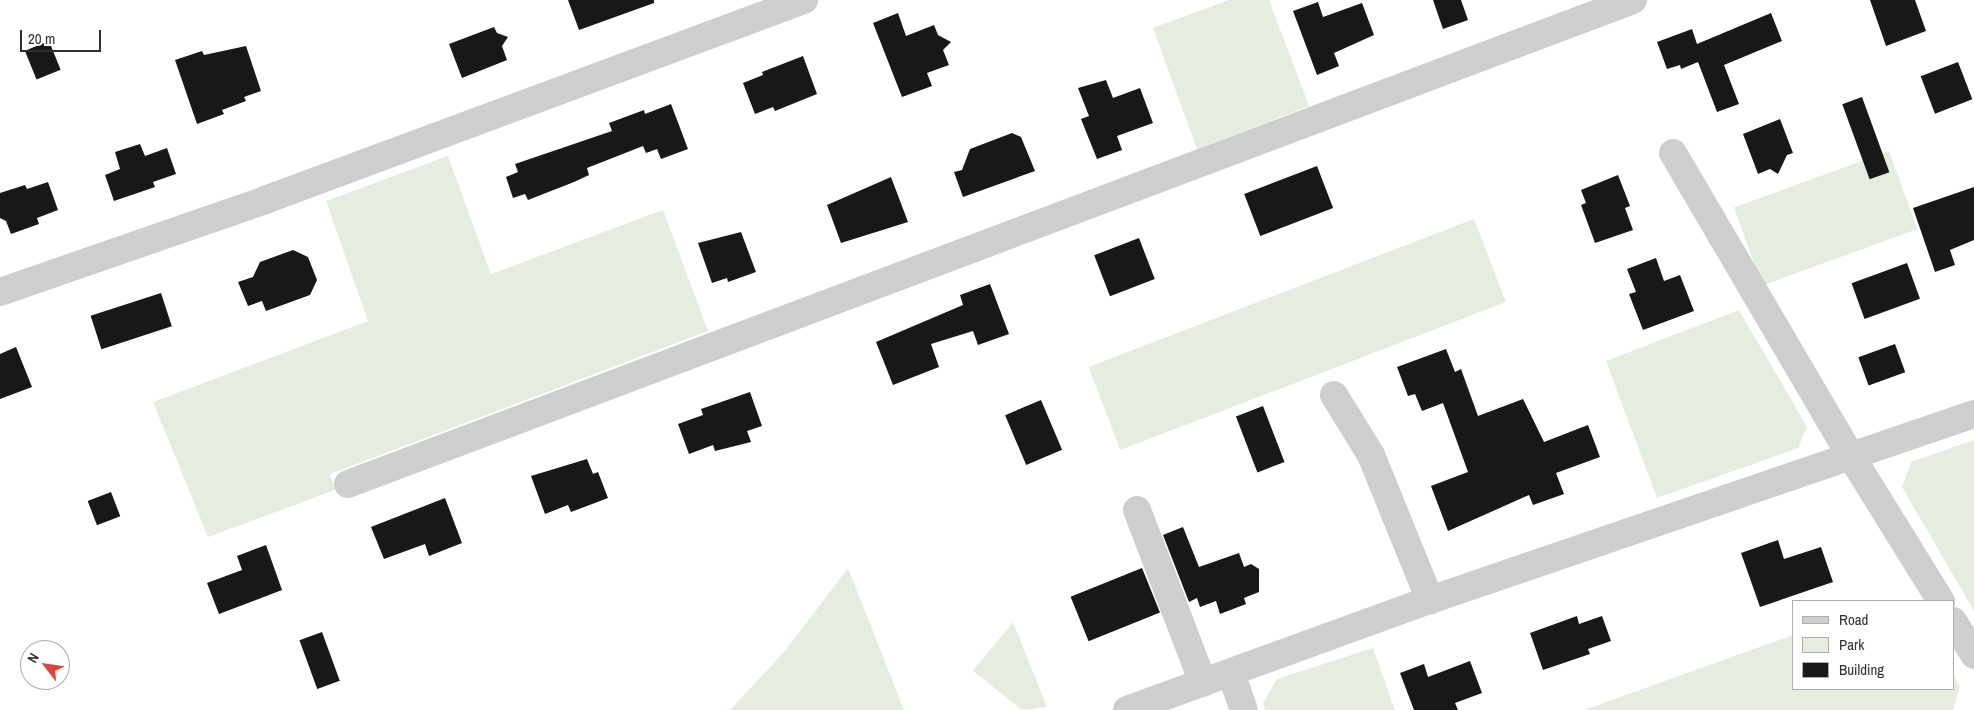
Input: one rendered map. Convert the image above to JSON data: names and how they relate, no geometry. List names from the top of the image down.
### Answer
{
  "legend": ["Road", "Park", "Building"],
  "scale_bar": "20 m",
  "north": "top left"
}
